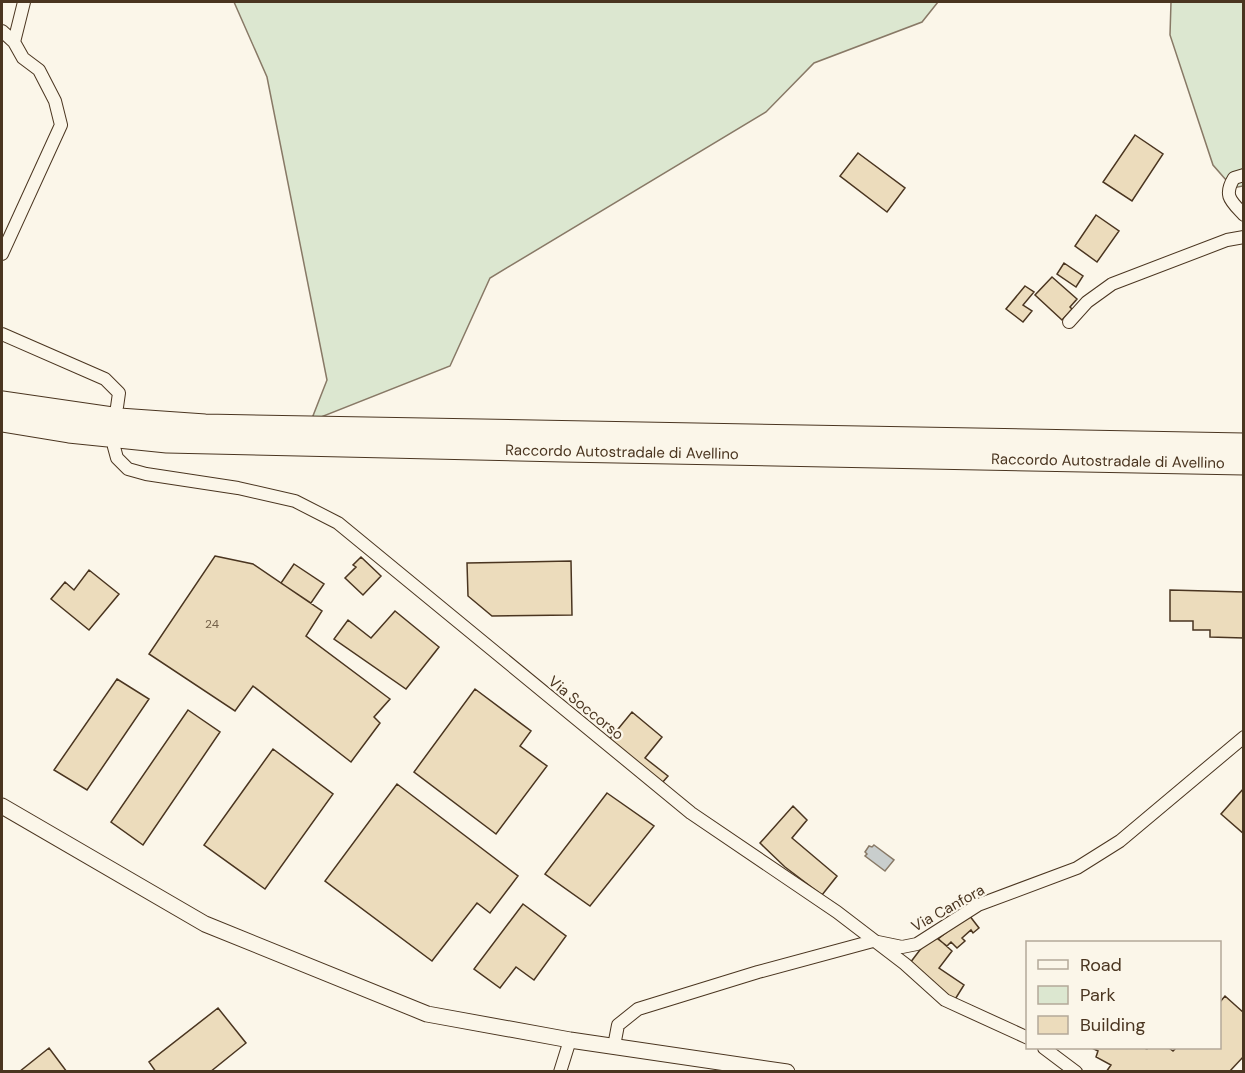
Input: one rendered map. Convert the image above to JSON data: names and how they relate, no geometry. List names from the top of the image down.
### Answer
{
  "streets": {
    "highway": ["Raccordo Autostradale di Avellino"],
    "street": ["Via Soccorso", "Via Canfora"]
  },
  "crossings": [
    ["Via Soccorso", "Via Canfora"]
  ],
  "house_numbers": ["24"],
  "legend": ["Road", "Park", "Building"]
}
